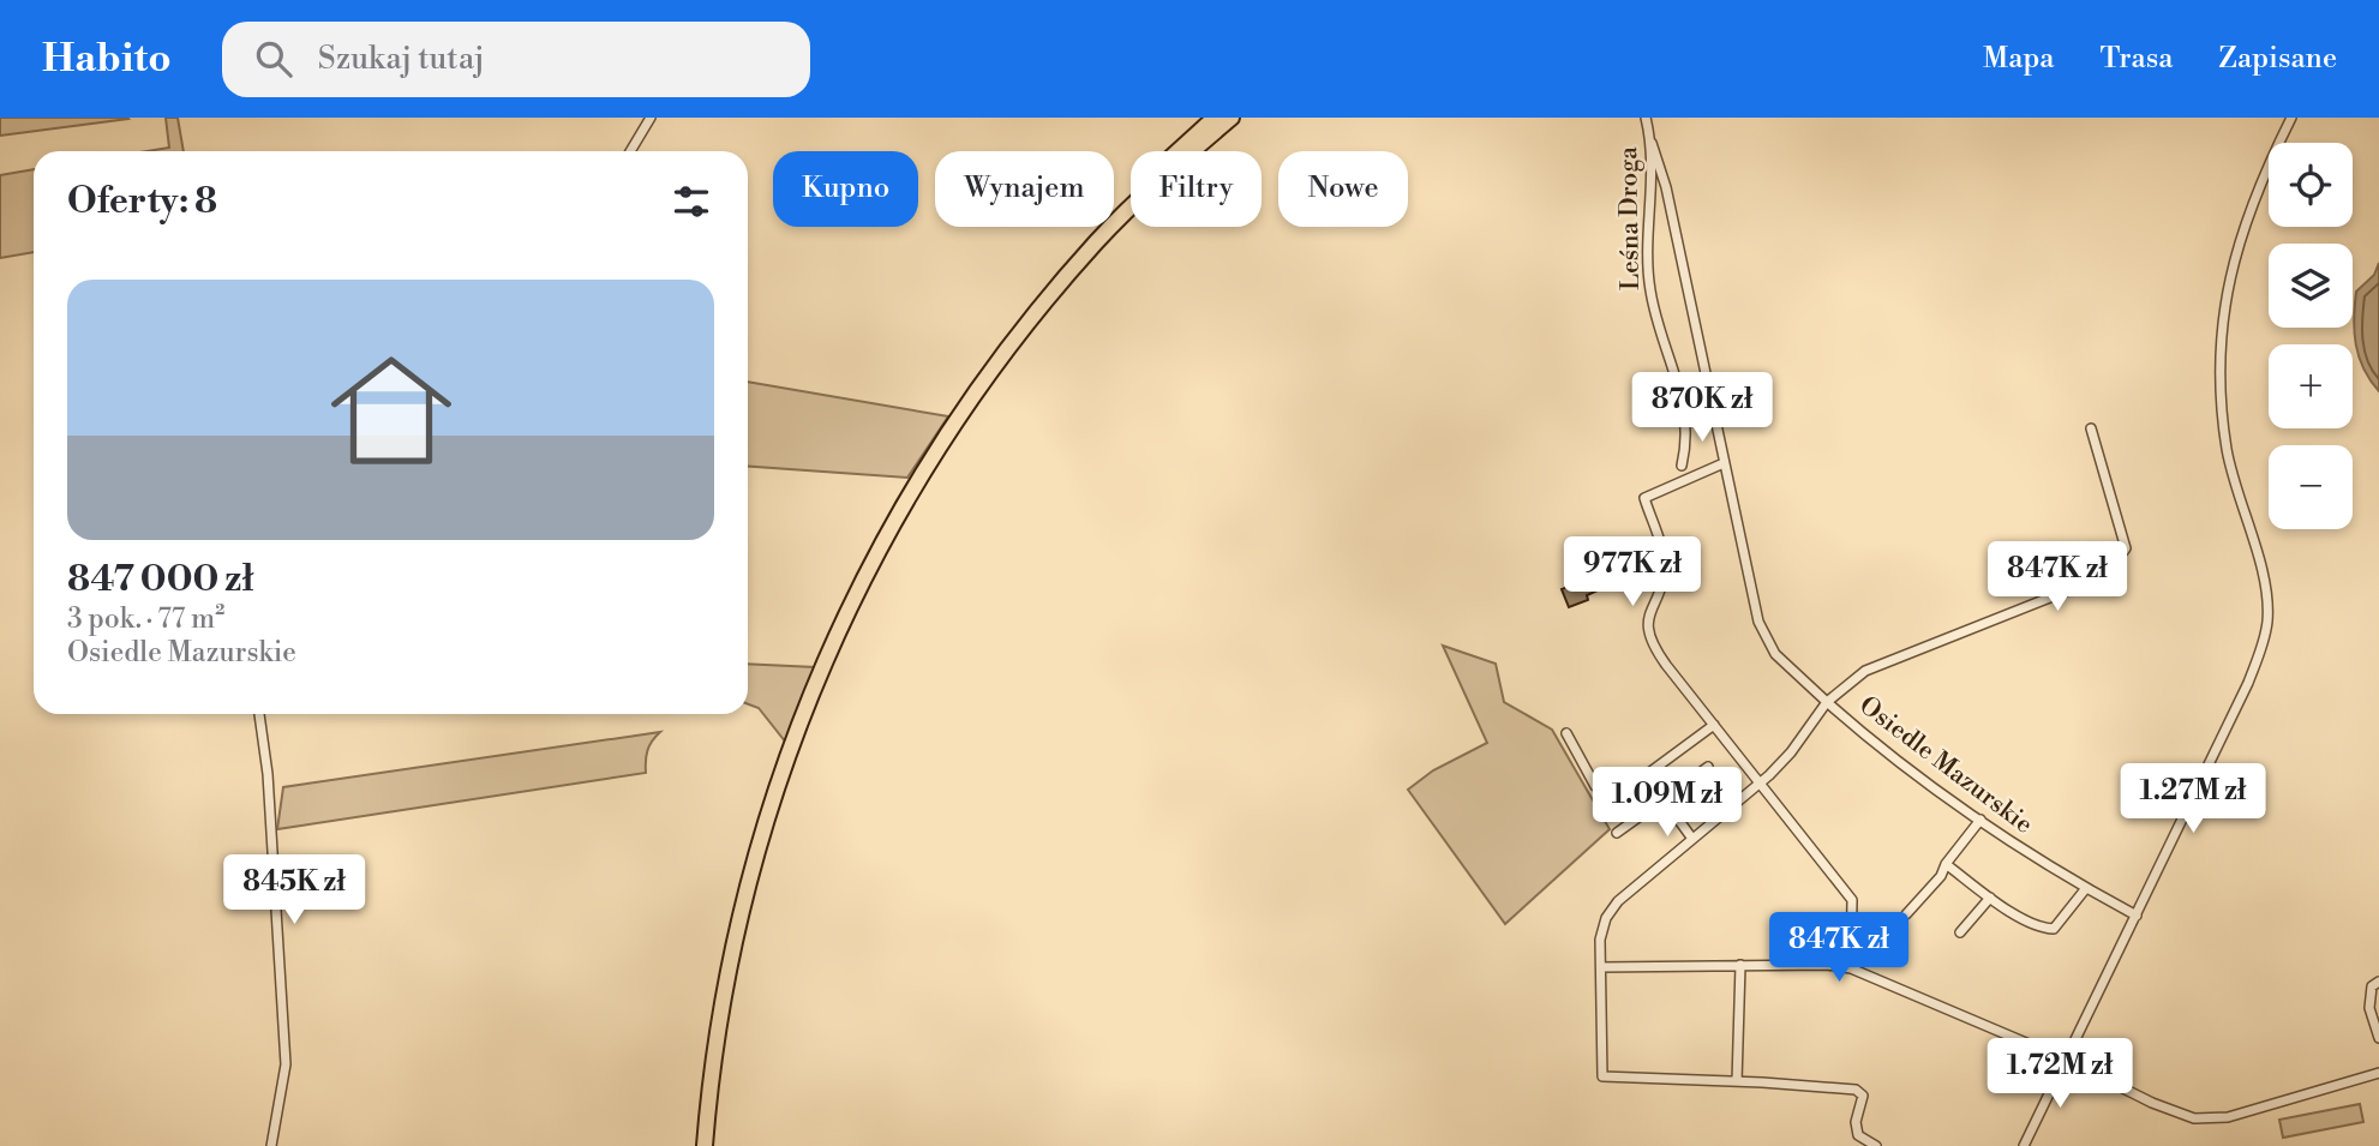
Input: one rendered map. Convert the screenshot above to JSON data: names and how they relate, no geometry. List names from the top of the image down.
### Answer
{
  "streets": {
    "street": ["Leśna Droga", "Osiedle Mazurskie"]
  },
  "page": {
    "header": "Habito",
    "search": "Szukaj tutaj",
    "nav": ["Mapa", "Trasa", "Zapisane"],
    "map_buttons": ["+", "−"],
    "chip": [
      "Kupno",
      "Wynajem",
      "Filtry",
      "Nowe"
    ],
    "heading": "Oferty: 8",
    "list": [
      {
        "name": "847 000 zł",
        "note": "3 pok. · 77 m² · Osiedle Mazurskie"
      }
    ],
    "price": [
      "870K zł",
      "977K zł",
      "847K zł",
      "1.27M zł",
      "1.09M zł",
      "845K zł",
      "847K zł",
      "1.72M zł"
    ]
  }
}
